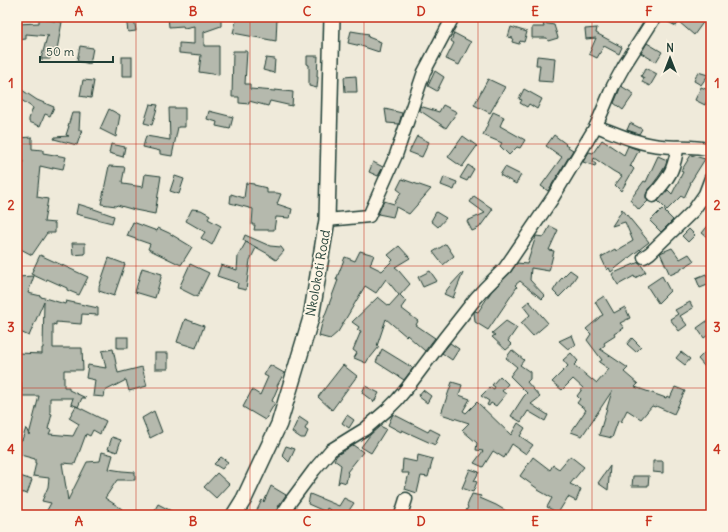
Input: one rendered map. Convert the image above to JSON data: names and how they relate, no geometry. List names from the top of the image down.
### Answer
{
  "streets": {
    "main road": ["Nkolokoti Road"]
  },
  "scale_bar": "50 m",
  "north": "top",
  "grid": {
    "columns": [
      "A",
      "B",
      "C",
      "D",
      "E",
      "F"
    ],
    "rows": [
      "1",
      "2",
      "3",
      "4"
    ]
  }
}
